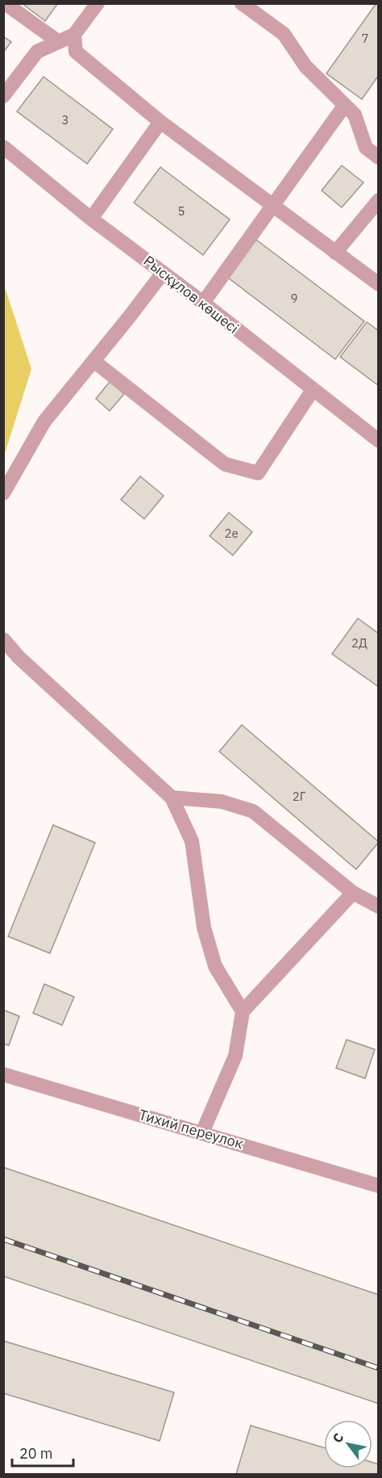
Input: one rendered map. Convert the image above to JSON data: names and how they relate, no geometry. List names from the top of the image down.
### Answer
{
  "streets": {
    "street": ["Рысқұлов көшесі", "Тихий переулок"]
  },
  "house_numbers": [
    "7",
    "3",
    "5",
    "9",
    "2е",
    "2Д",
    "2Г"
  ],
  "scale_bar": "20 m",
  "north": "top left"
}
